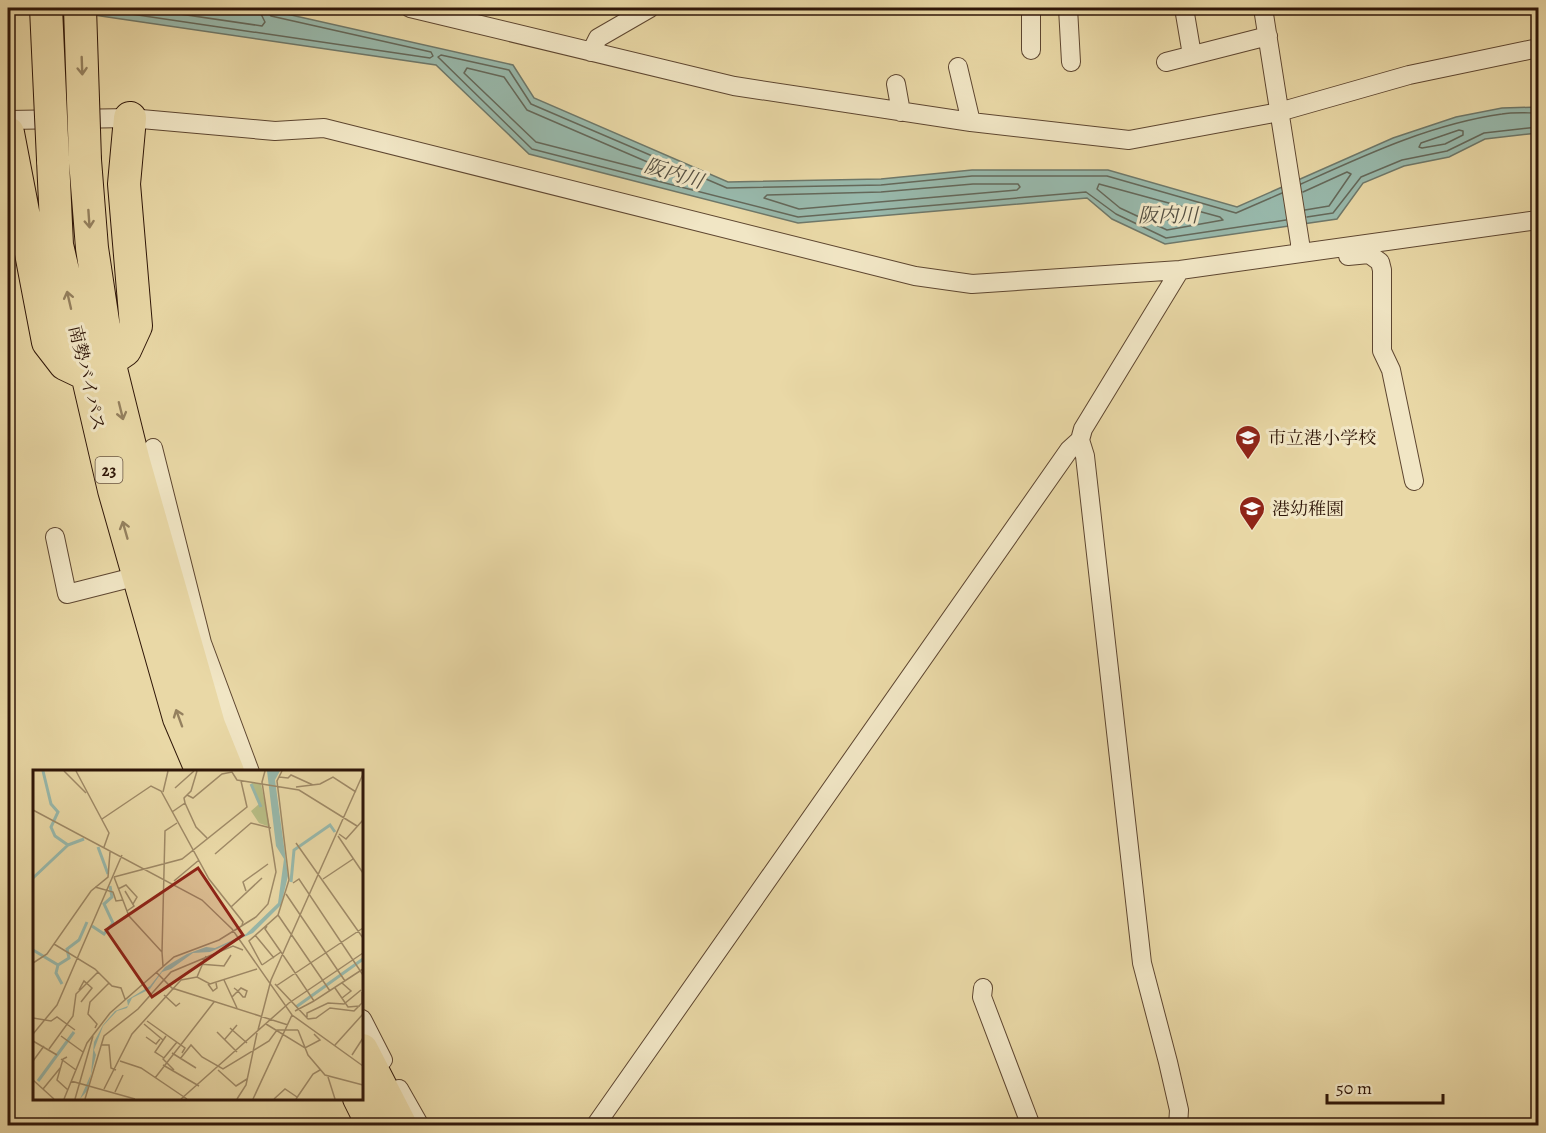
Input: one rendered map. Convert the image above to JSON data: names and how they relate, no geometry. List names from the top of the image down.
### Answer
{
  "streets": {
    "highway": ["南勢バイパス", "23"]
  },
  "water": ["阪内川"],
  "places": {
    "school or university": ["市立港小学校", "港幼稚園"]
  },
  "scale_bar": "50 m"
}
